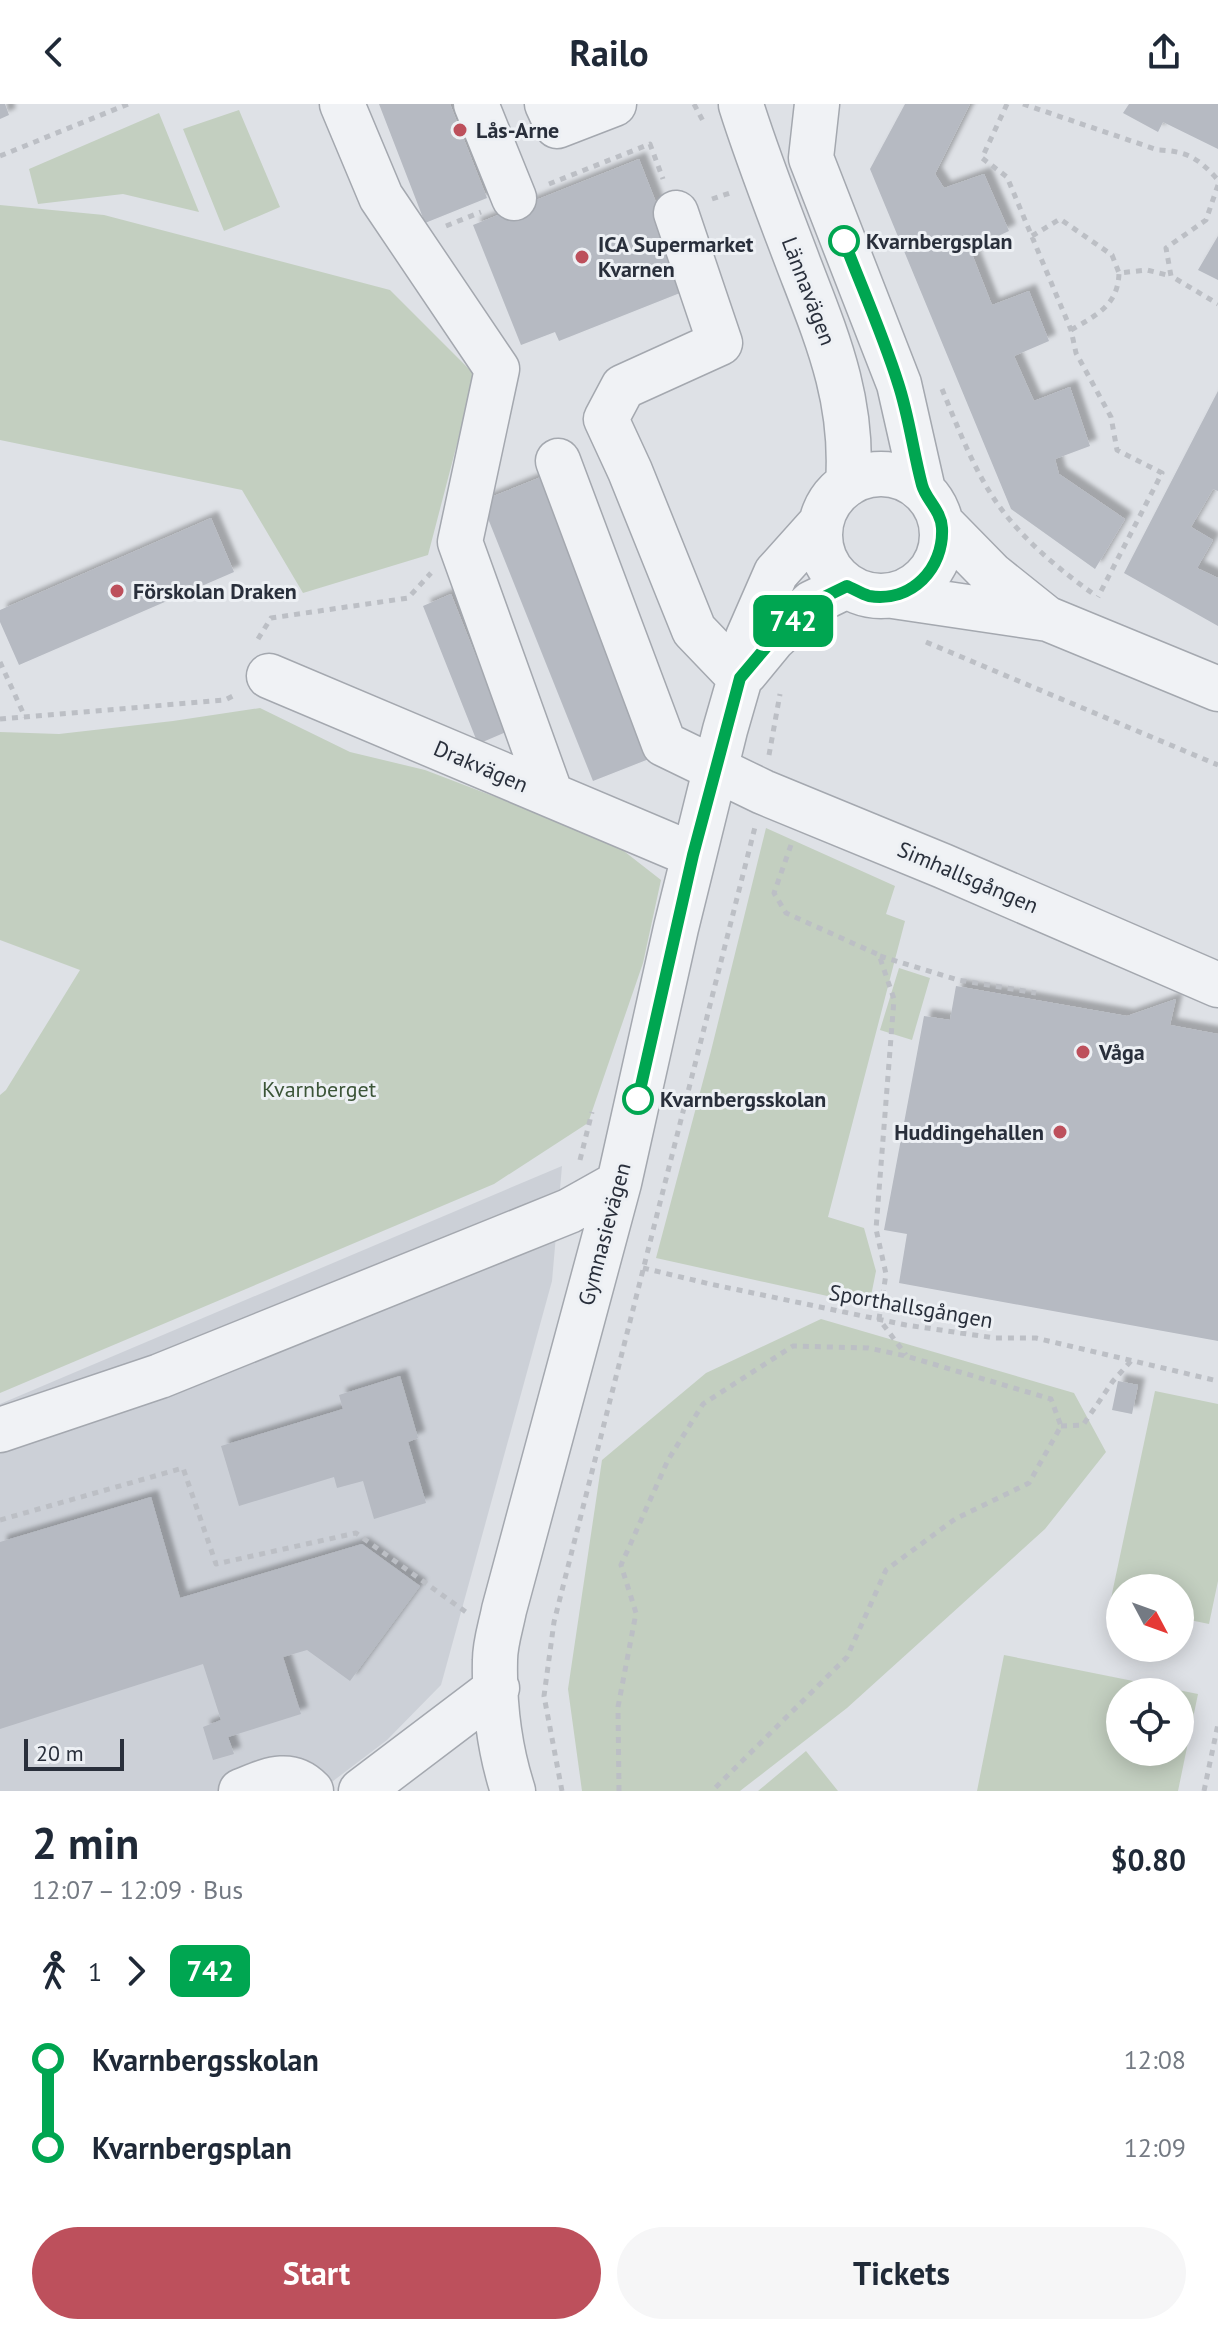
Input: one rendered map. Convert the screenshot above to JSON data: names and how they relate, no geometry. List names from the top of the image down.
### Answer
{
  "streets": {
    "street": [
      "Lännavägen",
      "Drakvägen",
      "Simhallsgången",
      "Gymnasievägen"
    ],
    "path": ["Sporthallsgången"]
  },
  "crossings": [
    ["Lännavägen", "Gymnasievägen"],
    ["Drakvägen", "Gymnasievägen"],
    ["Simhallsgången", "Gymnasievägen"],
    ["Gymnasievägen", "Sporthallsgången"]
  ],
  "parks": ["Kvarnberget"],
  "places": [
    "Lås-Arne",
    "Kvarnbergsplan",
    "ICA Supermarket Kvarnen",
    "Förskolan Draken",
    "Våga",
    "Kvarnbergsskolan",
    "Huddingehallen"
  ],
  "lines": ["bus line 742"],
  "scale_bar": "20 m",
  "north": "bottom right",
  "page": {
    "header": "Railo",
    "on_map": "742",
    "scale": "20 m",
    "heading": ["2 min", "12:07 – 12:09 · Bus", "$0.80"],
    "legs": ["1", "742"],
    "list": [
      {
        "name": "Kvarnbergsskolan",
        "value": "12:08"
      },
      {
        "name": "Kvarnbergsplan",
        "value": "12:09"
      }
    ],
    "buttons": ["Start", "Tickets"]
  }
}
